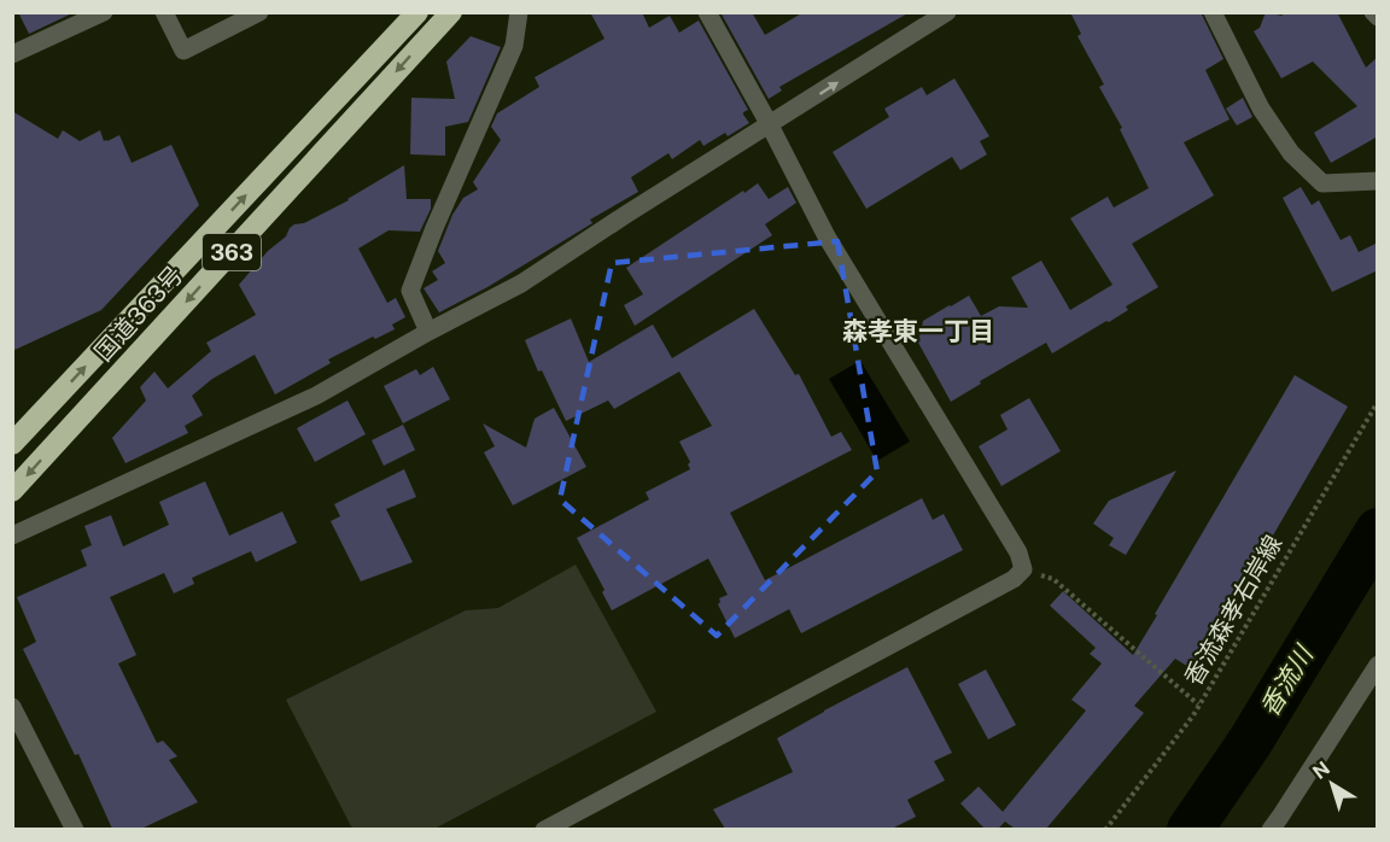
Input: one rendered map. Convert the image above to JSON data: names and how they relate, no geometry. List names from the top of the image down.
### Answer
{
  "streets": {
    "highway": ["363", "国道363号"],
    "path": ["香流森孝右岸線"]
  },
  "districts": ["森孝東一丁目"],
  "water": ["香流川"],
  "north": "top left"
}
